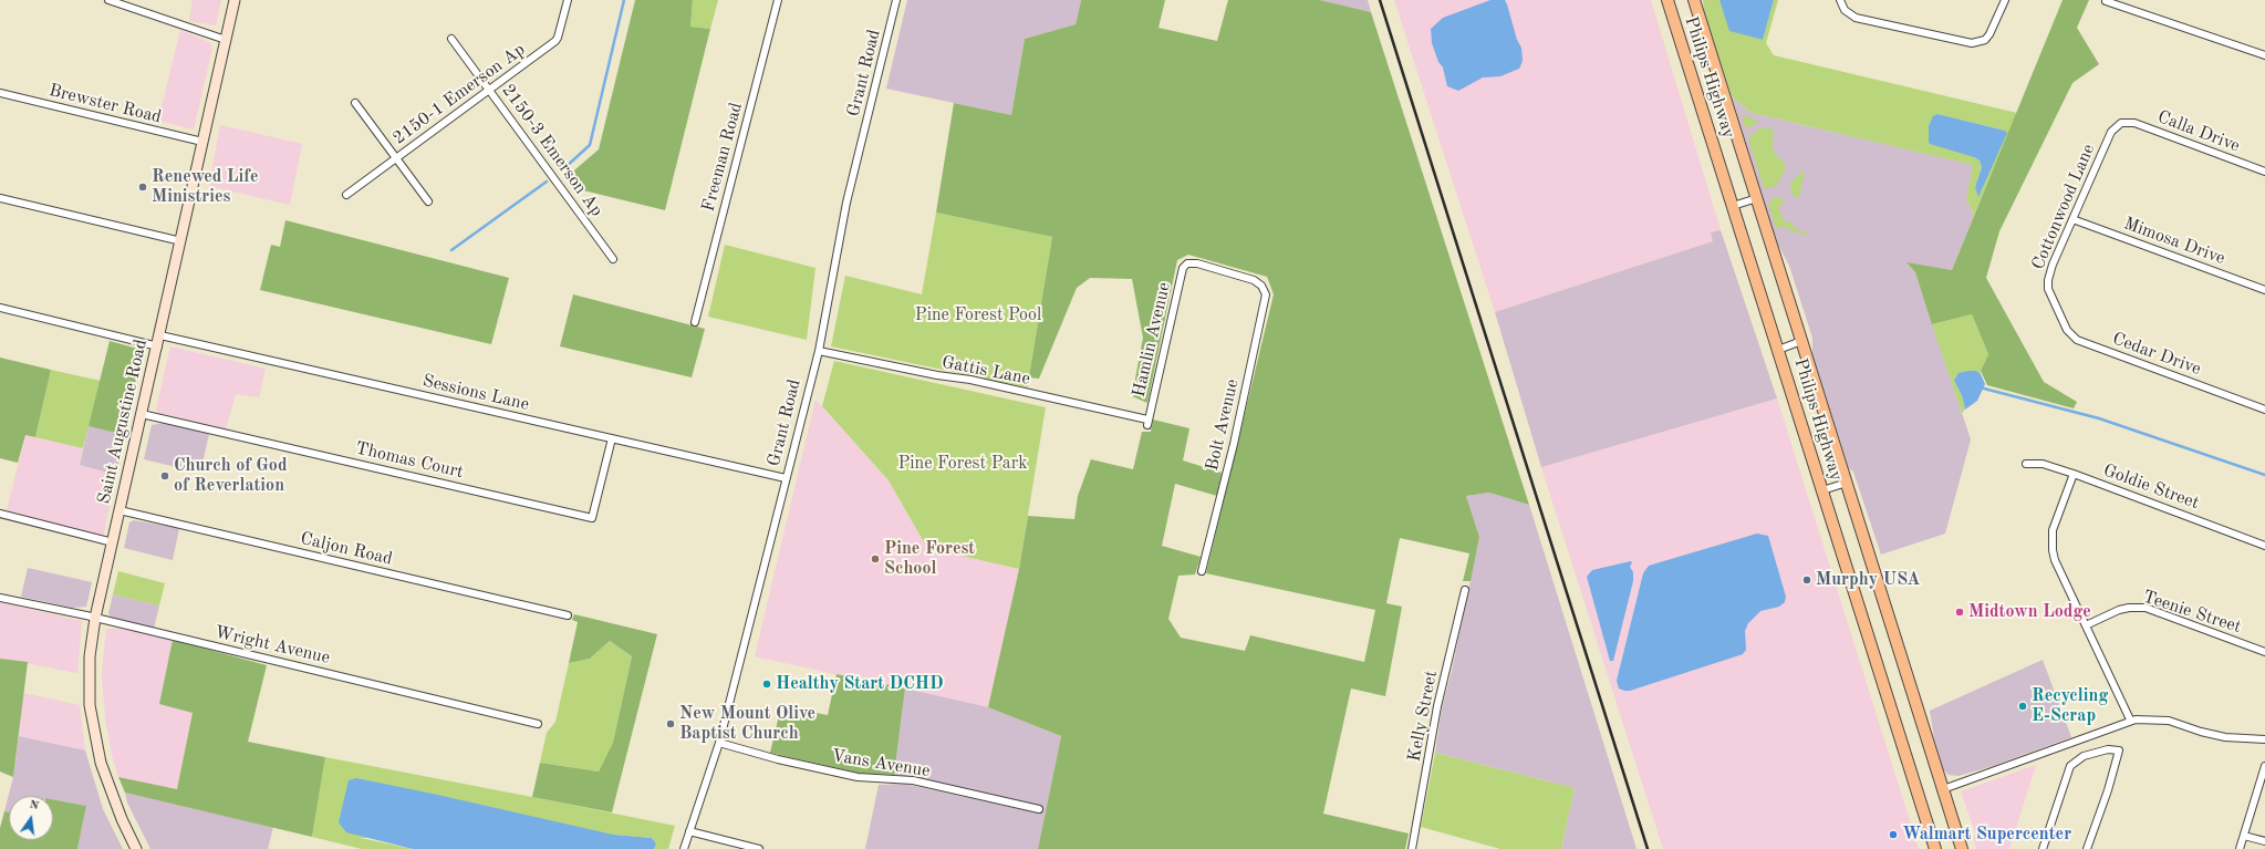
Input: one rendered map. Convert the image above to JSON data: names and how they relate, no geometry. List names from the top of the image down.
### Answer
{
  "streets": {
    "main road": ["Philips Highway", "Saint Augustine Road"],
    "street": [
      "Grant Road",
      "2150-1 Emerson Ap",
      "Brewster Road",
      "Calla Drive",
      "2150-3 Emerson Ap",
      "Freeman Road",
      "Cottonwood Lane",
      "Mimosa Drive",
      "Hamlin Avenue",
      "Cedar Drive",
      "Gattis Lane",
      "Sessions Lane",
      "Bolt Avenue",
      "Thomas Court",
      "Goldie Street",
      "Caljon Road",
      "Teenie Street",
      "Wright Avenue",
      "Kelly Street",
      "Vans Avenue"
    ]
  },
  "crossings": [
    ["Grant Road", "Gattis Lane"],
    ["Grant Road", "Sessions Lane"],
    ["Grant Road", "Vans Avenue"],
    ["2150-1 Emerson Ap", "2150-3 Emerson Ap"],
    ["Brewster Road", "Saint Augustine Road"],
    ["Calla Drive", "Cottonwood Lane"],
    ["Cottonwood Lane", "Mimosa Drive"],
    ["Cottonwood Lane", "Cedar Drive"],
    ["Hamlin Avenue", "Gattis Lane"],
    ["Hamlin Avenue", "Bolt Avenue"],
    ["Sessions Lane", "Saint Augustine Road"],
    ["Sessions Lane", "Thomas Court"],
    ["Saint Augustine Road", "Thomas Court"],
    ["Saint Augustine Road", "Caljon Road"],
    ["Saint Augustine Road", "Wright Avenue"]
  ],
  "parks": ["Pine Forest Pool", "Pine Forest Park"],
  "places": [
    "Renewed Life Ministries",
    "Church of God of Reverlation",
    "Pine Forest School",
    "Murphy USA",
    "Midtown Lodge",
    "Healthy Start DCHD",
    "Recycling E-Scrap",
    "New Mount Olive Baptist Church",
    "Walmart Supercenter"
  ],
  "north": "top"
}
